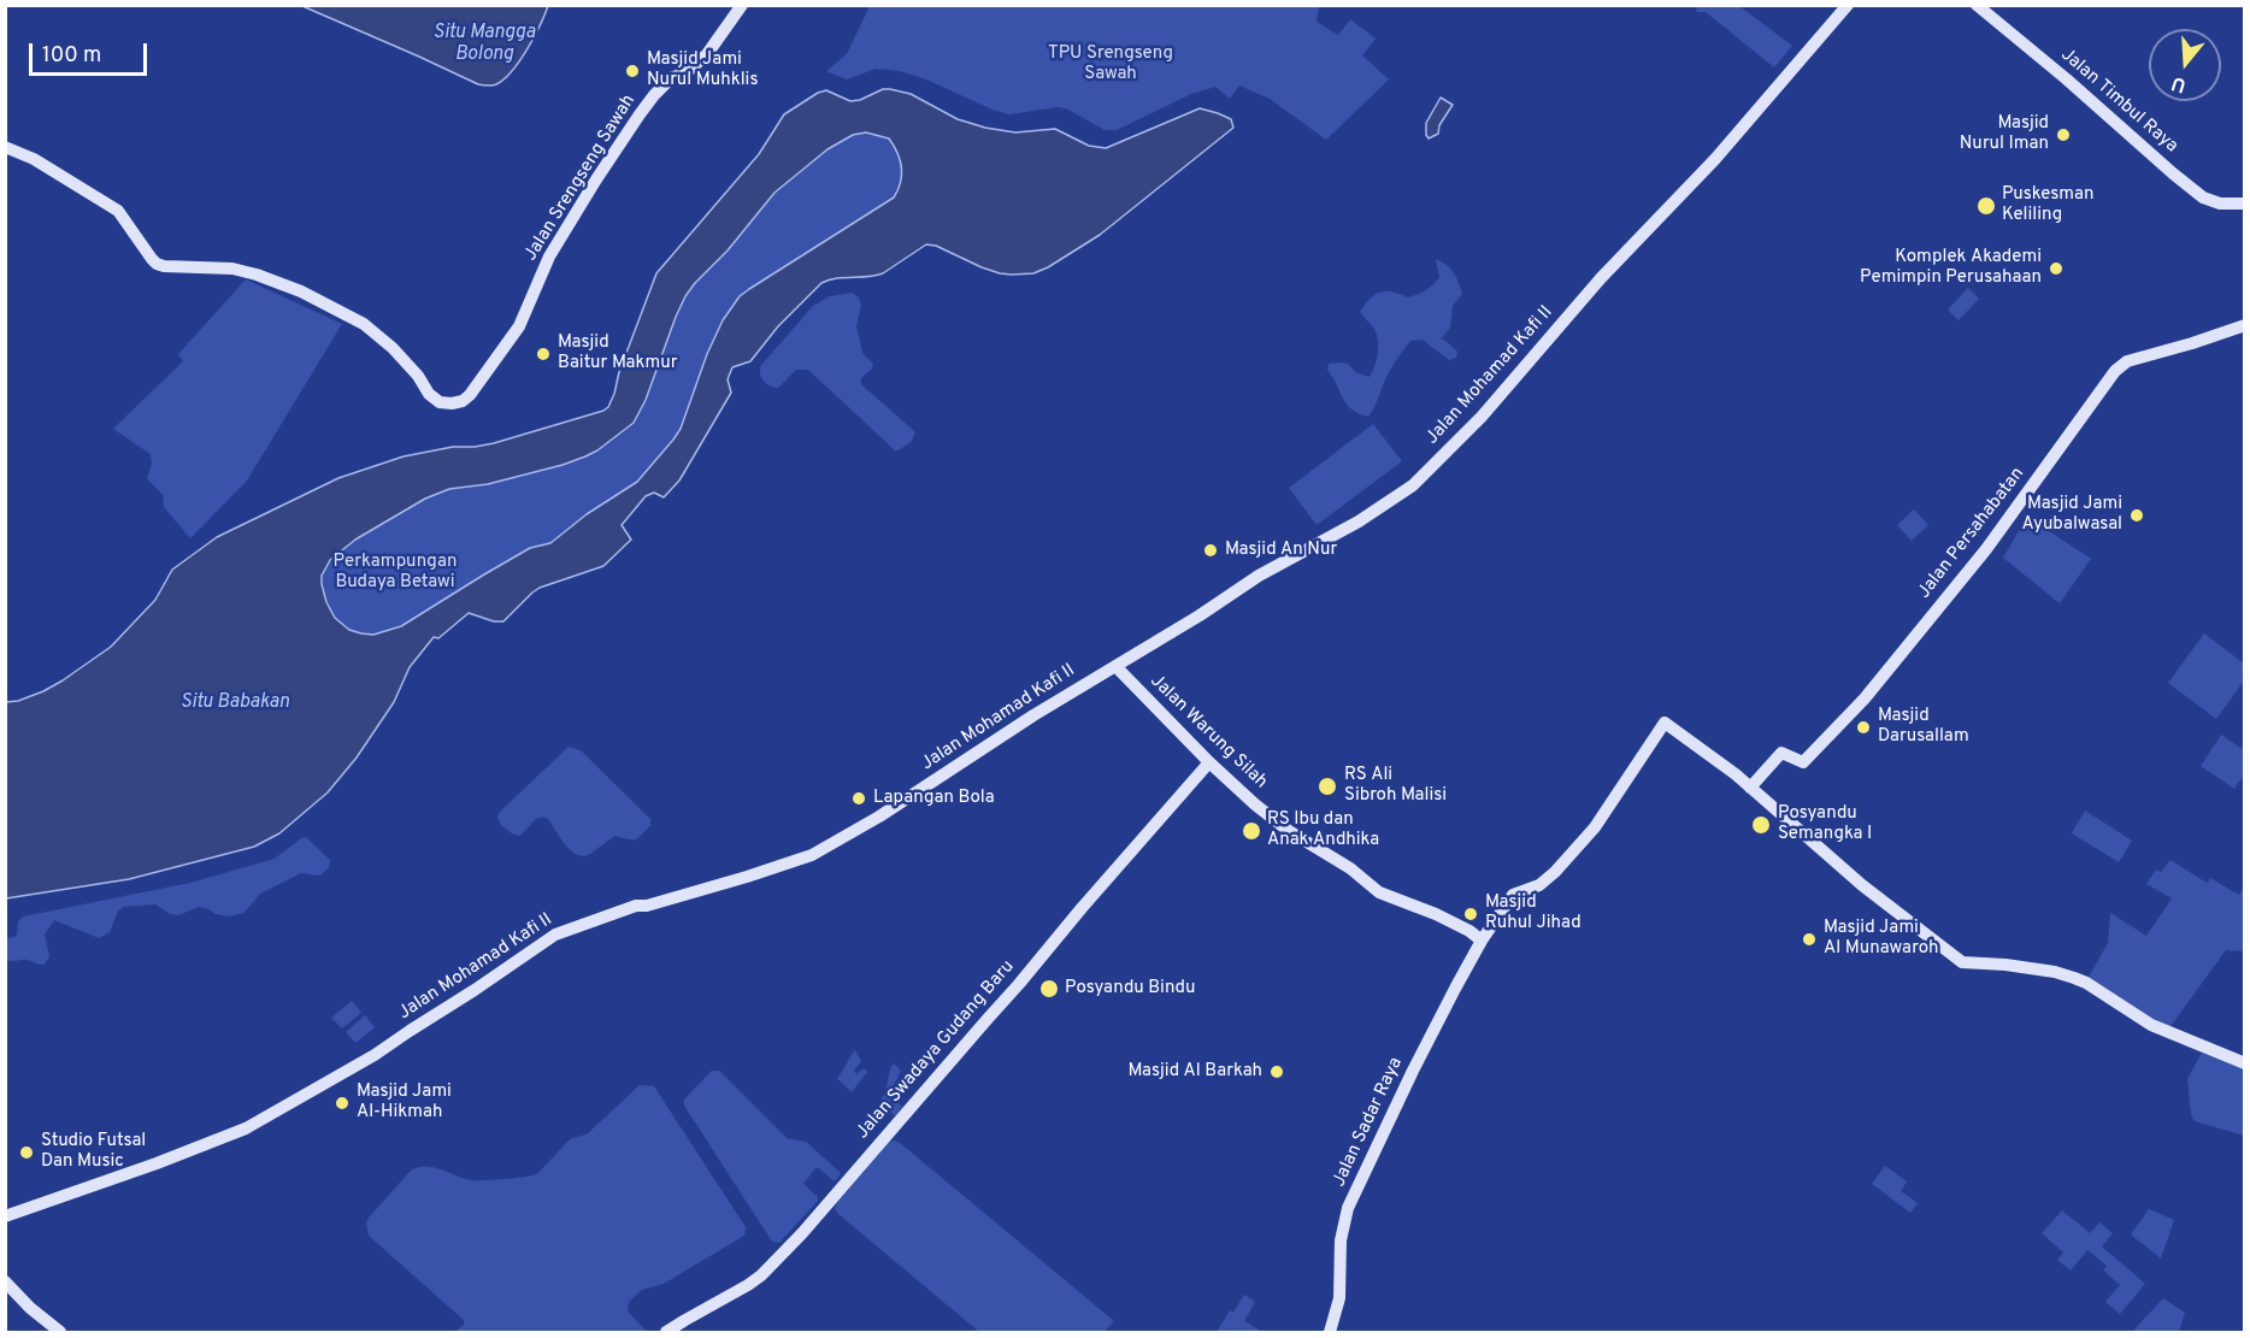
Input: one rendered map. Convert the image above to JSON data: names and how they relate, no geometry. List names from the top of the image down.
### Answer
{
  "streets": {
    "street": [
      "Jalan Timbul Raya",
      "Jalan Srengseng Sawah",
      "Jalan Mohamad Kafi II",
      "Jalan Persahabatan",
      "Jalan Warung Silah",
      "Jalan Swadaya Gudang Baru",
      "Jalan Sadar Raya"
    ]
  },
  "crossings": [
    ["Jalan Mohamad Kafi II", "Jalan Warung Silah"],
    ["Jalan Warung Silah", "Jalan Swadaya Gudang Baru"],
    ["Jalan Warung Silah", "Jalan Sadar Raya"]
  ],
  "water": ["Situ Mangga Bolong", "Situ Babakan"],
  "parks": ["TPU Srengseng Sawah", "Perkampungan Budaya Betawi"],
  "places": [
    "Masjid Jami Nurul Muhklis",
    "Masjid Nurul Iman",
    "Puskesman Keliling",
    "Komplek Akademi Pemimpin Perusahaan",
    "Masjid Baitur Makmur",
    "Masjid Jami Ayubalwasal",
    "Masjid An Nur",
    "Masjid Darusallam",
    "RS Ali Sibroh Malisi",
    "Lapangan Bola",
    "Posyandu Semangka I",
    "RS Ibu dan Anak Andhika",
    "Masjid Ruhul Jihad",
    "Masjid Jami Al Munawaroh",
    "Posyandu Bindu",
    "Masjid Al Barkah",
    "Masjid Jami Al-Hikmah",
    "Studio Futsal Dan Music"
  ],
  "scale_bar": "100 m",
  "north": "bottom"
}
